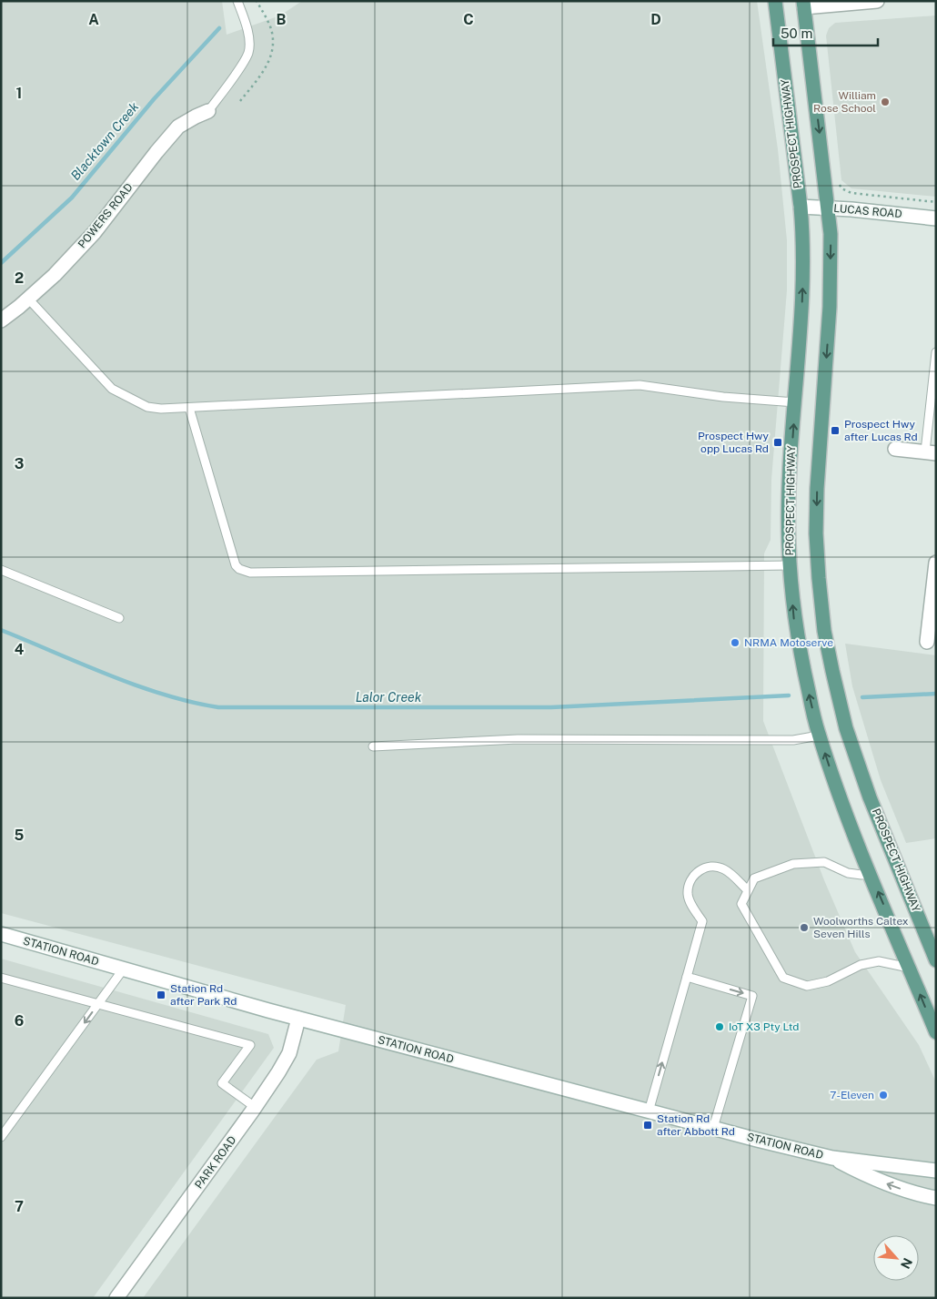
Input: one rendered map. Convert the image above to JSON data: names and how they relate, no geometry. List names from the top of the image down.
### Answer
{
  "streets": {
    "main road": [
      "PROSPECT HIGHWAY",
      "LUCAS ROAD",
      "POWERS ROAD",
      "STATION ROAD",
      "PARK ROAD"
    ]
  },
  "crossings": [
    ["PROSPECT HIGHWAY", "LUCAS ROAD"],
    ["STATION ROAD", "PARK ROAD"]
  ],
  "water": ["Blacktown Creek", "Lalor Creek"],
  "places": {
    "other": [
      "William Rose School",
      "NRMA Motoserve",
      "Woolworths Caltex Seven Hills",
      "IoT X3 Pty Ltd",
      "7-Eleven"
    ],
    "transit": [
      "Prospect Hwy after Lucas Rd",
      "Prospect Hwy opp Lucas Rd",
      "Station Rd after Park Rd",
      "Station Rd after Abbott Rd"
    ]
  },
  "scale_bar": "50 m",
  "north": "bottom right",
  "grid": {
    "columns": [
      "A",
      "B",
      "C",
      "D"
    ],
    "rows": [
      "1",
      "2",
      "3",
      "4",
      "5",
      "6",
      "7"
    ]
  }
}
